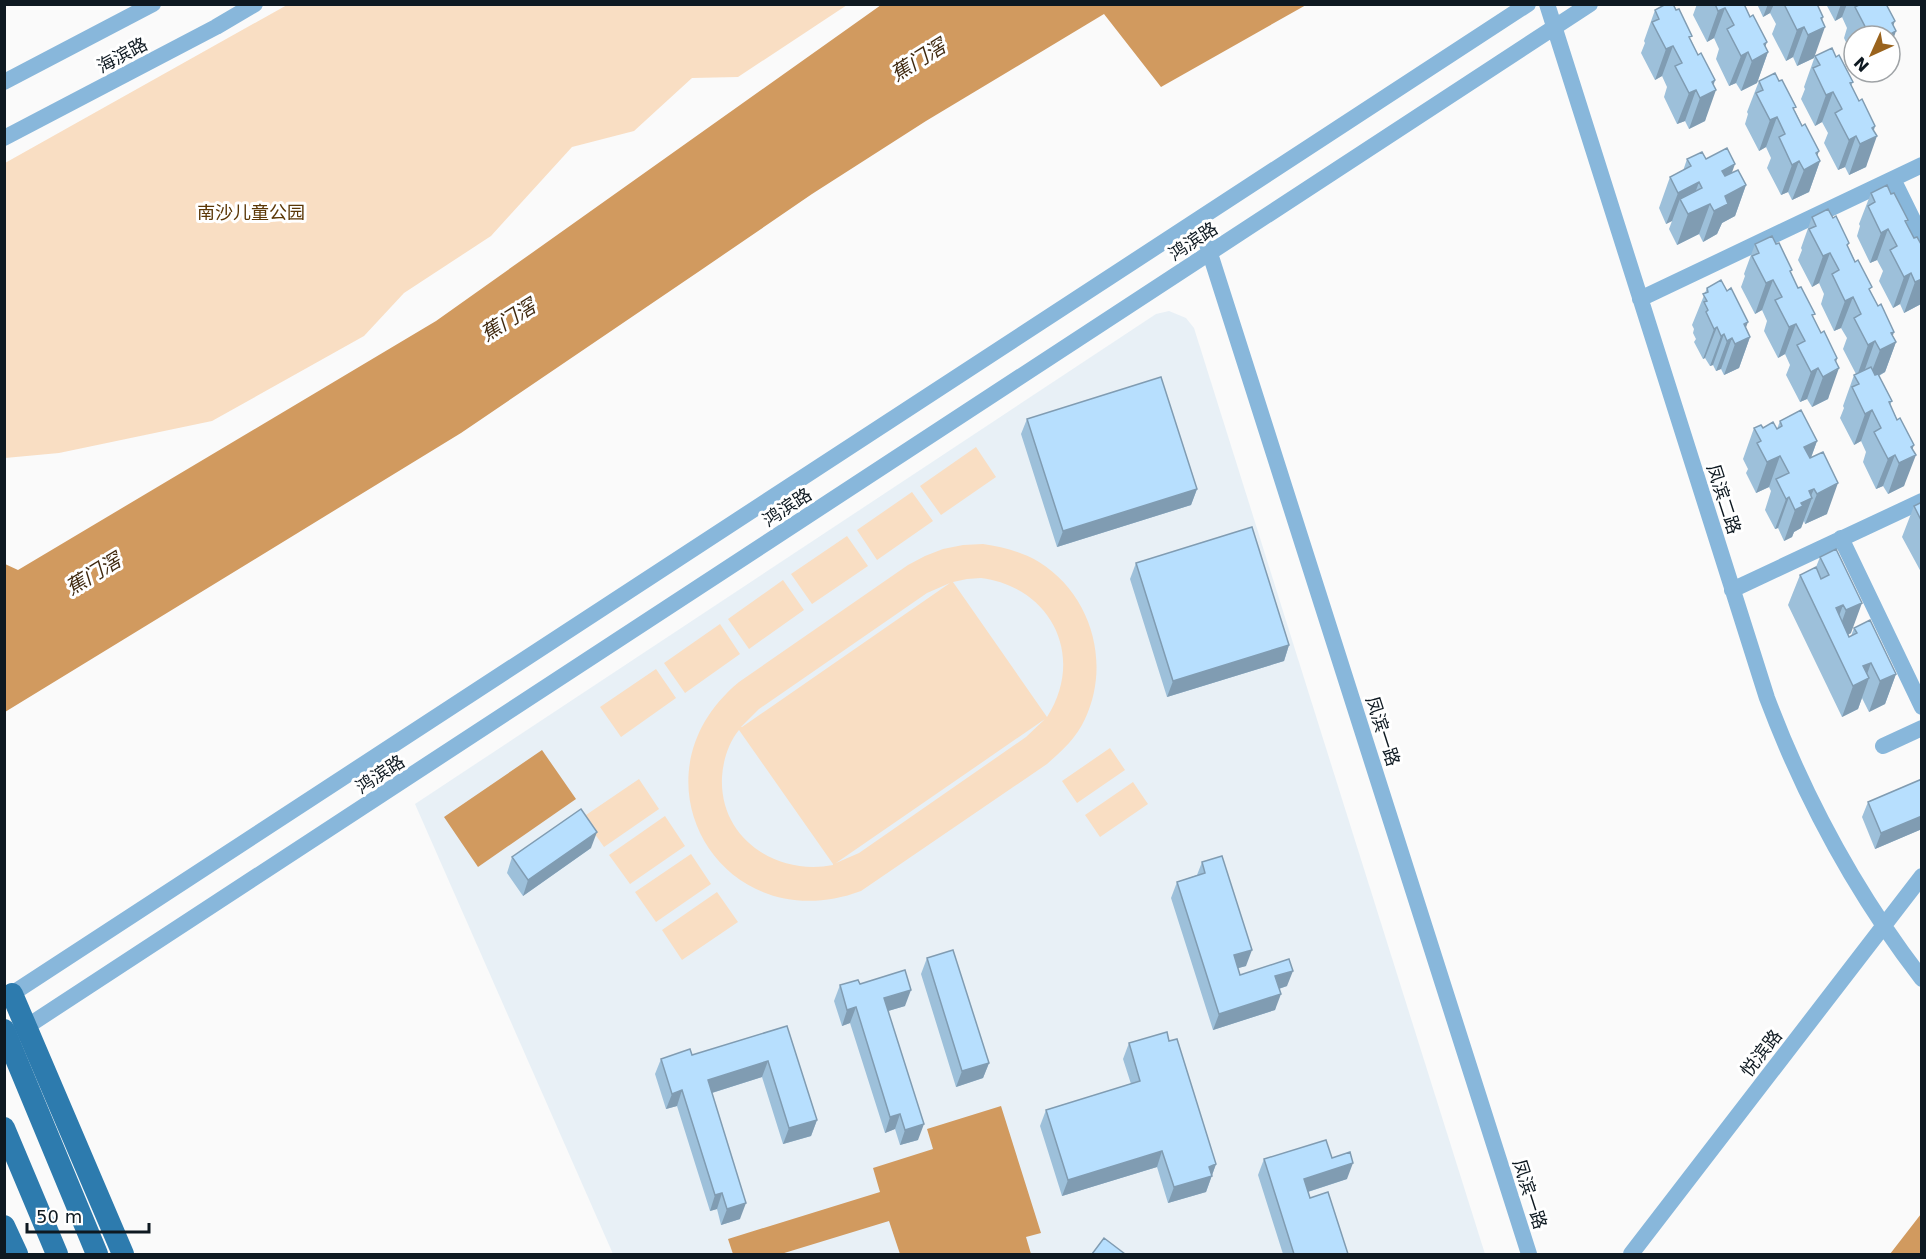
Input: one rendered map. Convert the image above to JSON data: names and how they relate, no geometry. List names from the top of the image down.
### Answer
{
  "streets": {
    "street": [
      "海滨路",
      "鸿滨路",
      "凤滨二路",
      "凤滨一路",
      "悦滨路"
    ]
  },
  "crossings": [
    ["鸿滨路", "凤滨二路"],
    ["鸿滨路", "凤滨一路"],
    ["凤滨二路", "悦滨路"]
  ],
  "water": ["蕉门滘"],
  "parks": ["南沙儿童公园"],
  "scale_bar": "50 m",
  "north": "bottom left"
}
